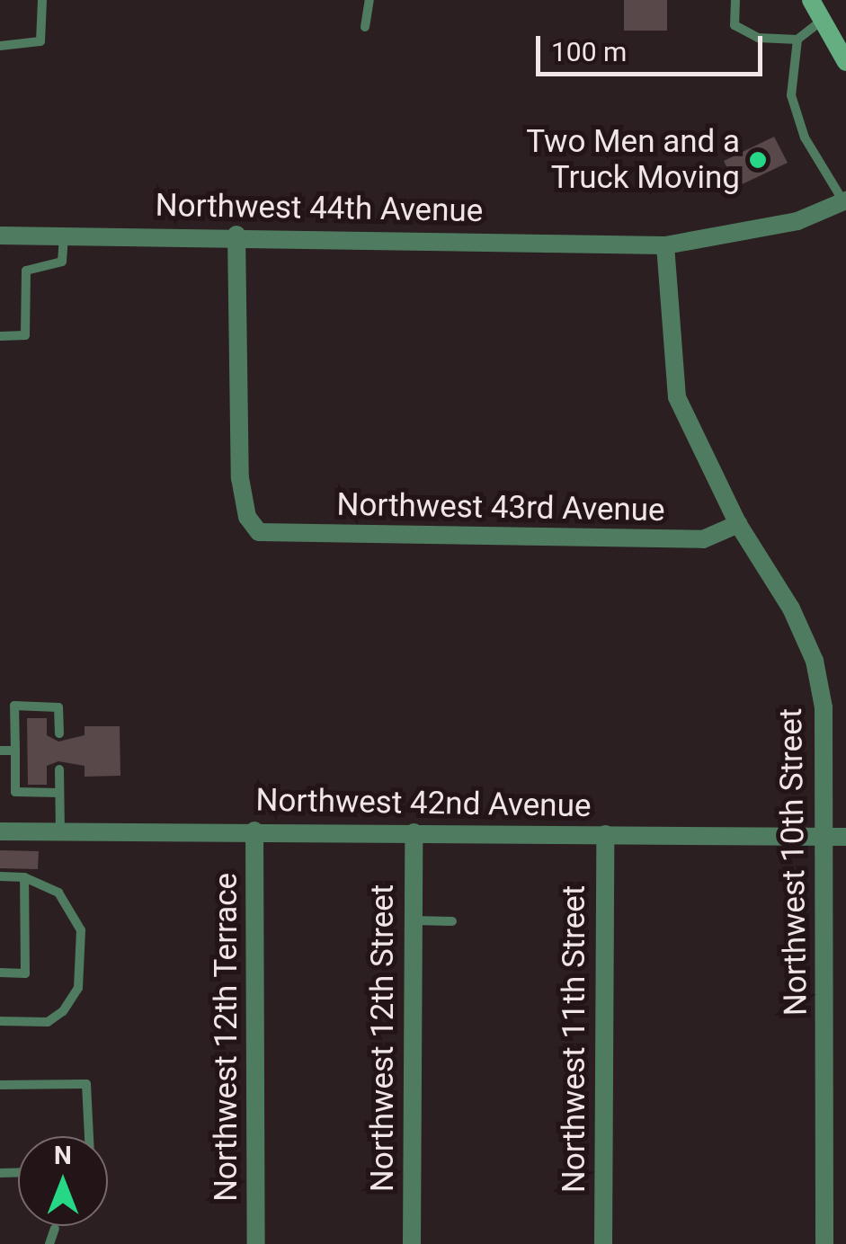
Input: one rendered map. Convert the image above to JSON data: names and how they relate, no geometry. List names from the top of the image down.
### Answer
{
  "streets": {
    "street": [
      "Northwest 44th Avenue",
      "Northwest 43rd Avenue",
      "Northwest 42nd Avenue",
      "Northwest 10th Street",
      "Northwest 12th Terrace",
      "Northwest 12th Street",
      "Northwest 11th Street"
    ]
  },
  "crossings": [
    ["Northwest 44th Avenue", "Northwest 43rd Avenue"],
    ["Northwest 44th Avenue", "Northwest 10th Street"],
    ["Northwest 43rd Avenue", "Northwest 10th Street"],
    ["Northwest 42nd Avenue", "Northwest 10th Street"],
    ["Northwest 42nd Avenue", "Northwest 12th Terrace"],
    ["Northwest 42nd Avenue", "Northwest 12th Street"],
    ["Northwest 42nd Avenue", "Northwest 11th Street"]
  ],
  "places": ["Two Men and a Truck Moving"],
  "scale_bar": "100 m",
  "north": "top"
}
